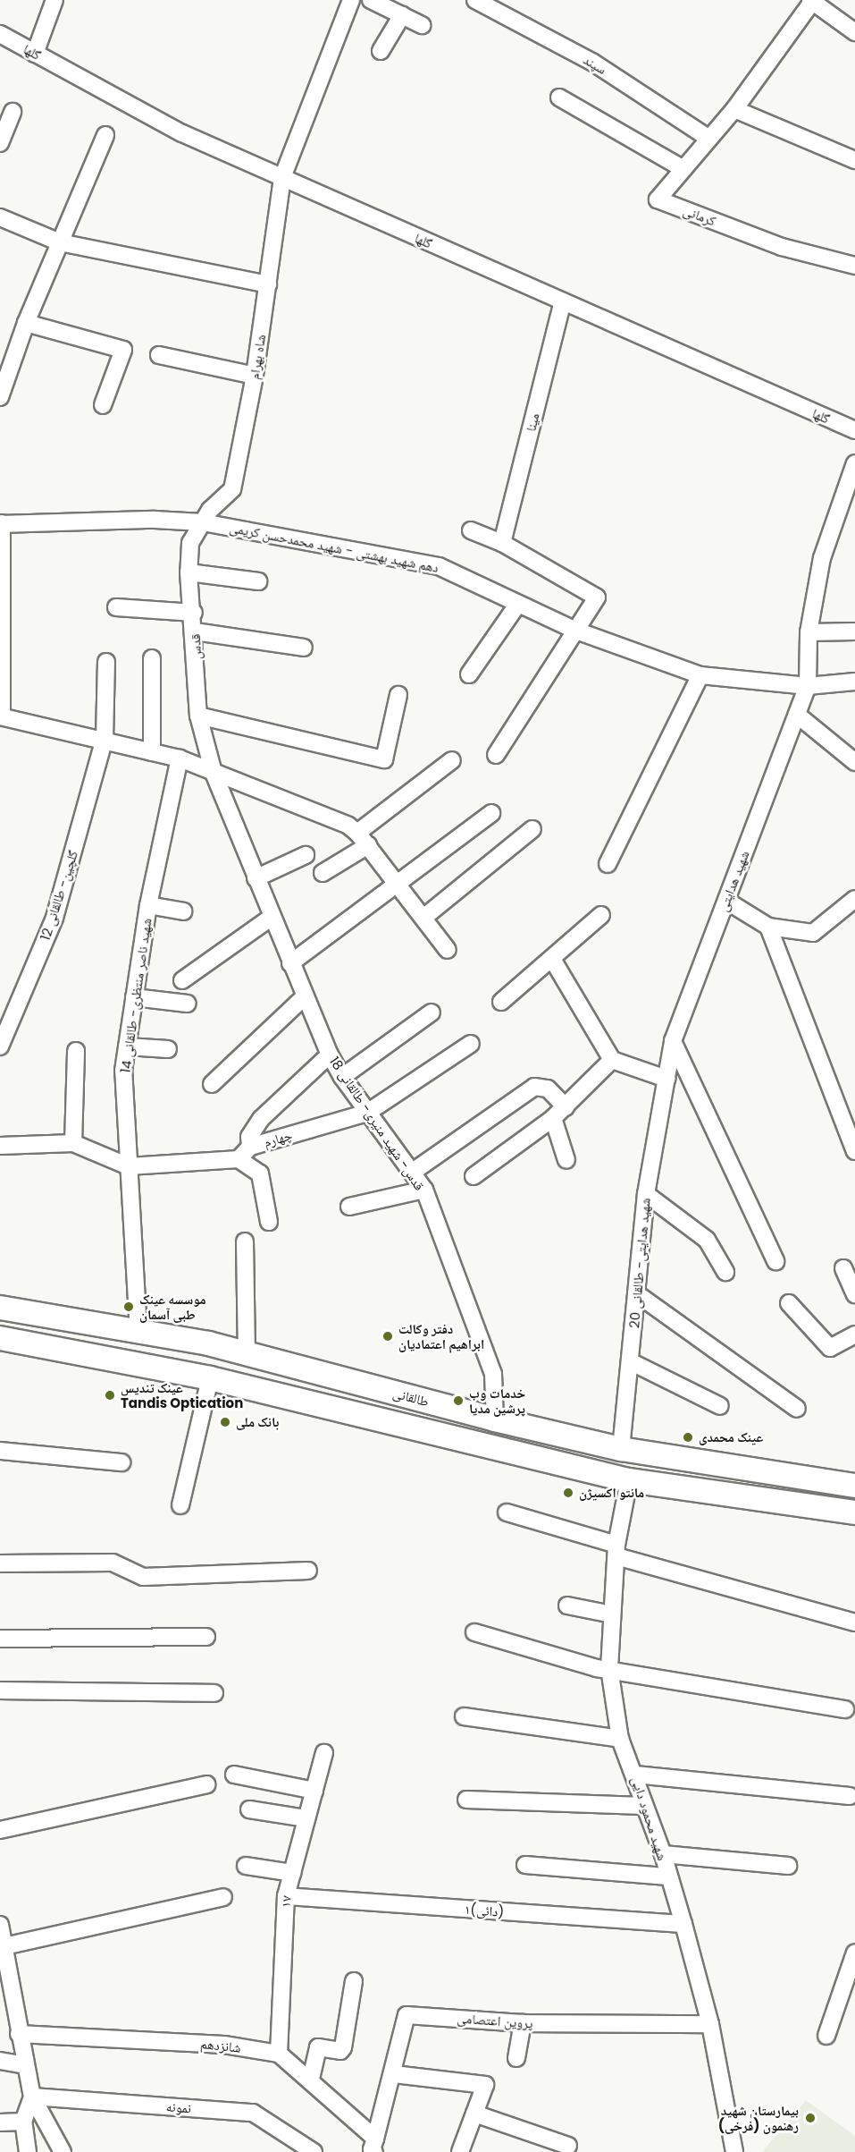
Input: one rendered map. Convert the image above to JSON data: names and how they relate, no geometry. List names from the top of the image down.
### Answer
{
  "streets": {
    "main road": ["طالقانی"],
    "street": [
      "گلها",
      "سپند",
      "کرمانی",
      "شاه بهرام",
      "مینا",
      "دهم شهید بهشتی - شهید محمدحسن کریمی",
      "قدس",
      "شهید هدایتی",
      "گلچین- طالقانی 12",
      "شهید ناصر منتظری- طالقانی 14",
      "قدس- شهید منیری- طالقانی 18",
      "چهارم",
      "شهید هدایتی- طالقانی 20",
      "شهید محمود دایی",
      "۱۷",
      "۱(دائی)",
      "پروین اعتصامی",
      "شانزدهم",
      "نمونه"
    ]
  },
  "crossings": [
    ["گلها", "شاه بهرام"],
    ["گلها", "مینا"],
    ["سپند", "کرمانی"],
    ["شاه بهرام", "دهم شهید بهشتی - شهید محمدحسن کریمی"],
    ["شاه بهرام", "قدس"],
    ["دهم شهید بهشتی - شهید محمدحسن کریمی", "قدس"],
    ["دهم شهید بهشتی - شهید محمدحسن کریمی", "شهید هدایتی"],
    ["قدس", "قدس- شهید منیری- طالقانی 18"],
    ["شهید هدایتی", "شهید هدایتی- طالقانی 20"],
    ["شهید ناصر منتظری- طالقانی 14", "طالقانی"],
    ["قدس- شهید منیری- طالقانی 18", "چهارم"],
    ["قدس- شهید منیری- طالقانی 18", "طالقانی"],
    ["شهید هدایتی- طالقانی 20", "طالقانی"],
    ["شهید محمود دایی", "۱(دائی)"],
    ["شهید محمود دایی", "پروین اعتصامی"],
    ["۱۷", "۱(دائی)"],
    ["۱۷", "شانزدهم"],
    ["پروین اعتصامی", "شانزدهم"]
  ],
  "places": [
    "موسسه عینک طبی آسمان",
    "دفتر وکالت ابراهیم اعتمادیان",
    "عینک تندیس Tandis Optication",
    "خدمات وب پرشین مدیا",
    "بانک ملی",
    "عینک محمدی",
    "مانتو اكسيژن",
    "بیمارستان شهید رهنمون (فرخی)"
  ]
}
